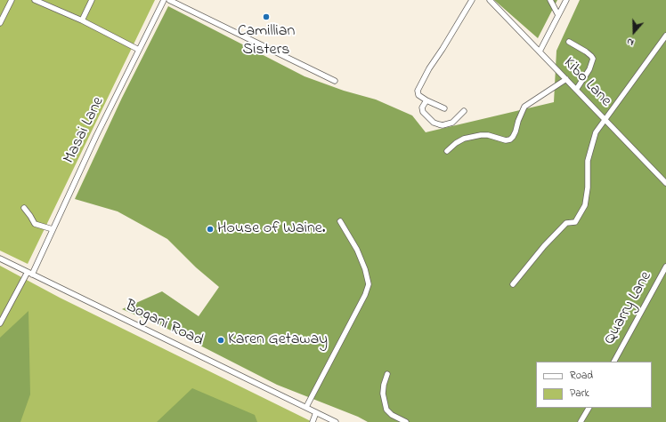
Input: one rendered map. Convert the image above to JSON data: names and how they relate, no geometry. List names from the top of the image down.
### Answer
{
  "streets": {
    "street": [
      "Kibo Lane",
      "Masai Lane",
      "Quarry Lane",
      "Bogani Road"
    ]
  },
  "crossings": [
    ["Masai Lane", "Bogani Road"]
  ],
  "places": ["Camillian Sisters", "House of Waine.", "Karen Getaway"],
  "legend": ["Road", "Park"],
  "north": "bottom"
}
